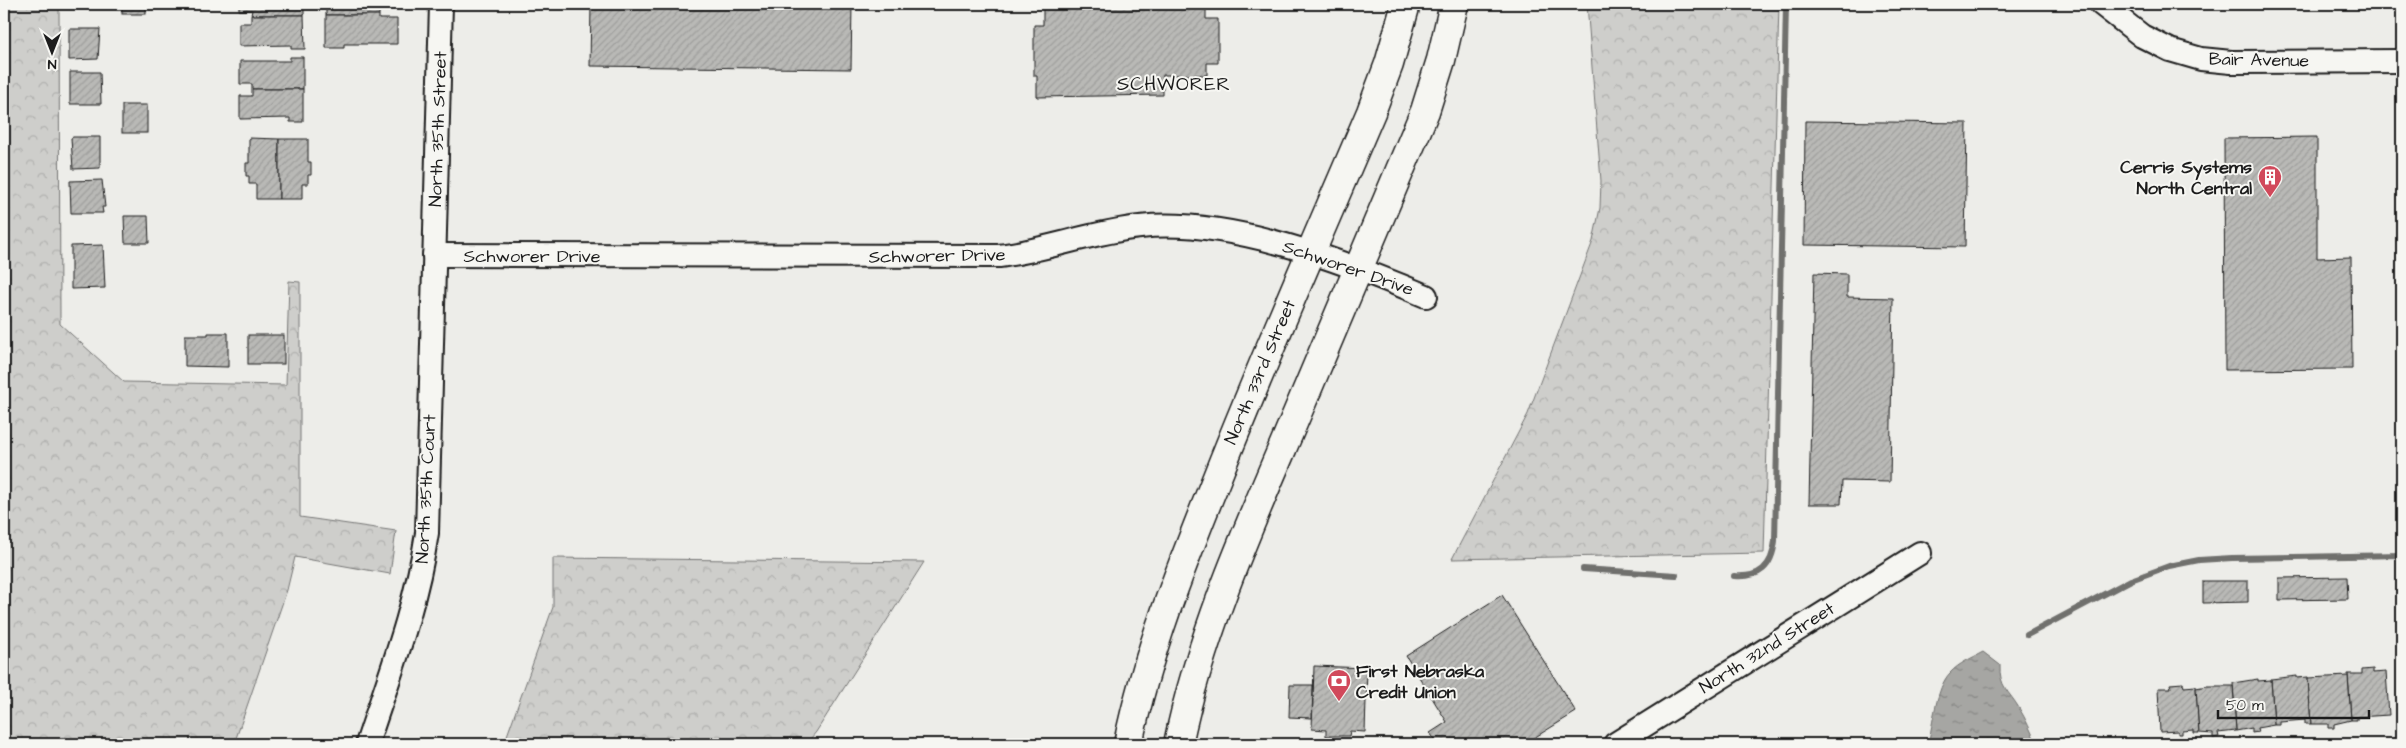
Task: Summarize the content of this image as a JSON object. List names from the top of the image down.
{
  "streets": {
    "main road": ["North 33rd Street"],
    "street": [
      "Bair Avenue",
      "North 35th Street",
      "Schworer Drive",
      "North 35th Court",
      "North 32nd Street"
    ]
  },
  "crossings": [
    ["North 35th Street", "Schworer Drive"],
    ["North 35th Street", "North 35th Court"],
    ["Schworer Drive", "North 33rd Street"],
    ["Schworer Drive", "North 35th Court"]
  ],
  "districts": ["SCHWORER"],
  "places": {
    "building": ["Cerris Systems North Central"],
    "bank": ["First Nebraska Credit Union"]
  },
  "scale_bar": "50 m",
  "north": "bottom"
}
